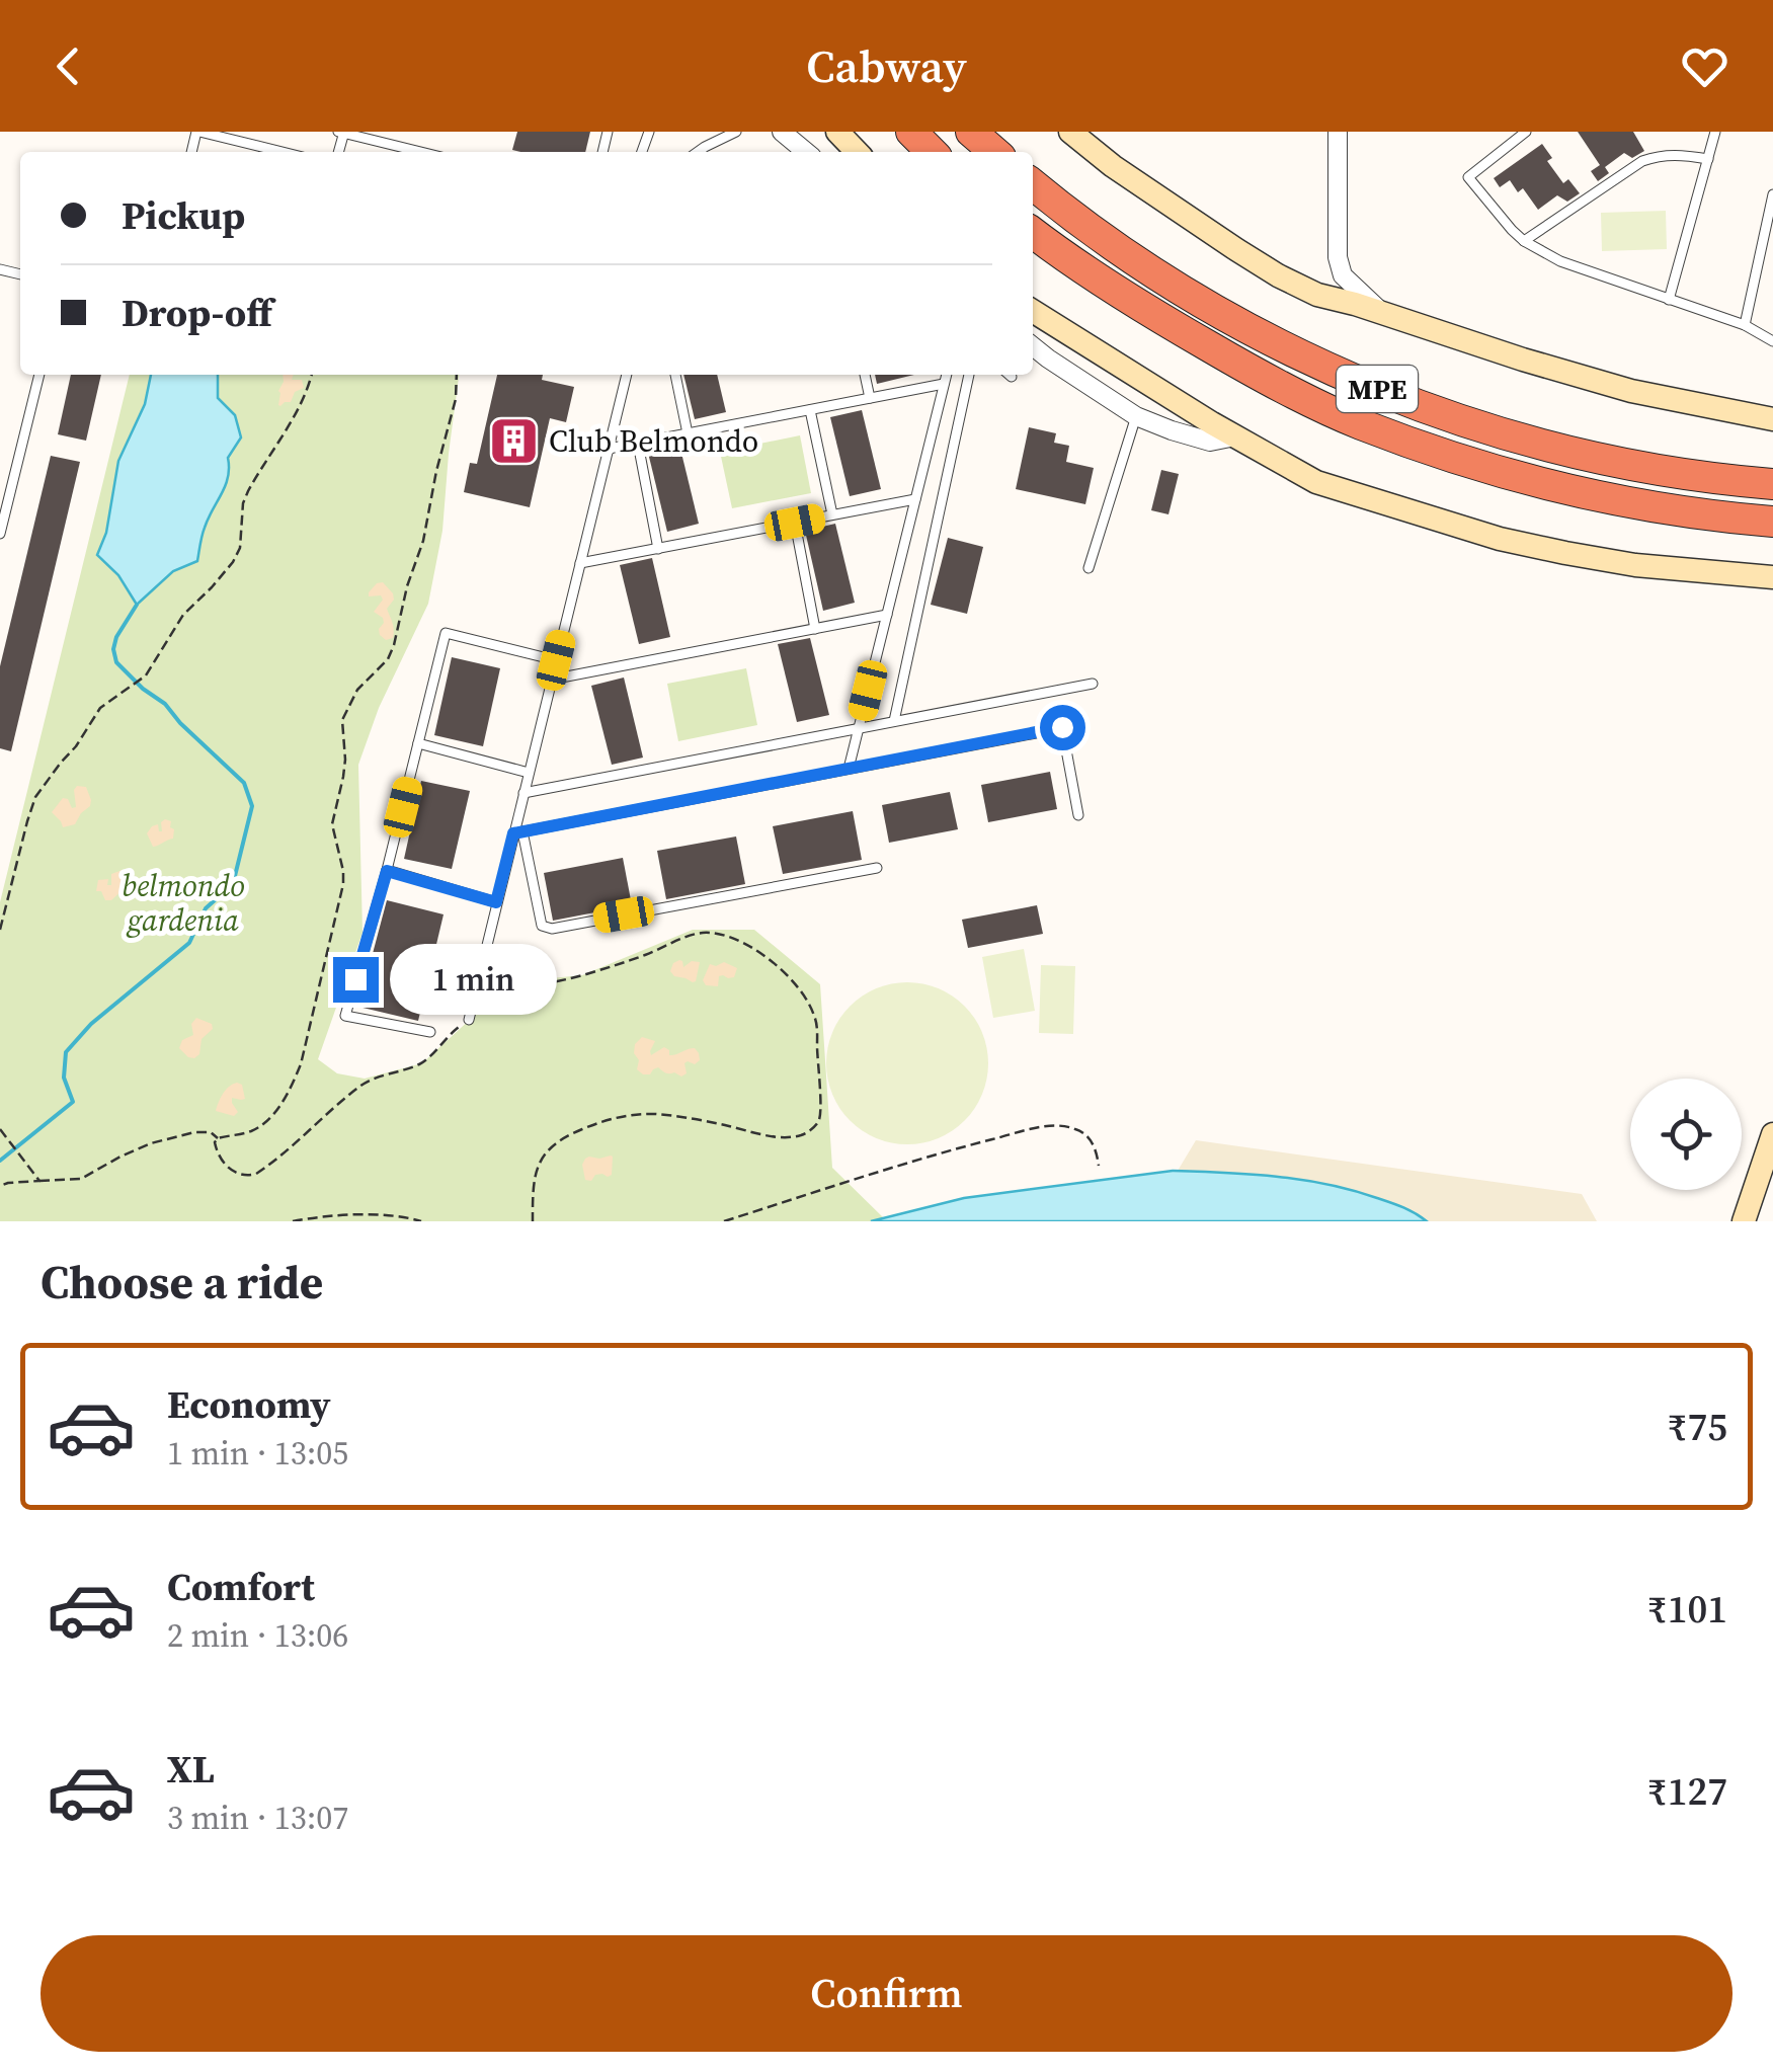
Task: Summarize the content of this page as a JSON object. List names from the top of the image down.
{
  "streets": {
    "highway": ["MPE"]
  },
  "parks": ["belmondo gardenia"],
  "places": {
    "building": ["Club Belmondo"]
  },
  "page": {
    "header": "Cabway",
    "banner": ["Pickup", "Drop-off"],
    "bubble": "1 min",
    "heading": "Choose a ride",
    "list": [
      {
        "name": "Economy",
        "note": "1 min · 13:05",
        "value": "₹75"
      },
      {
        "name": "Comfort",
        "note": "2 min · 13:06",
        "value": "₹101"
      },
      {
        "name": "XL",
        "note": "3 min · 13:07",
        "value": "₹127"
      }
    ],
    "buttons": "Confirm"
  }
}
